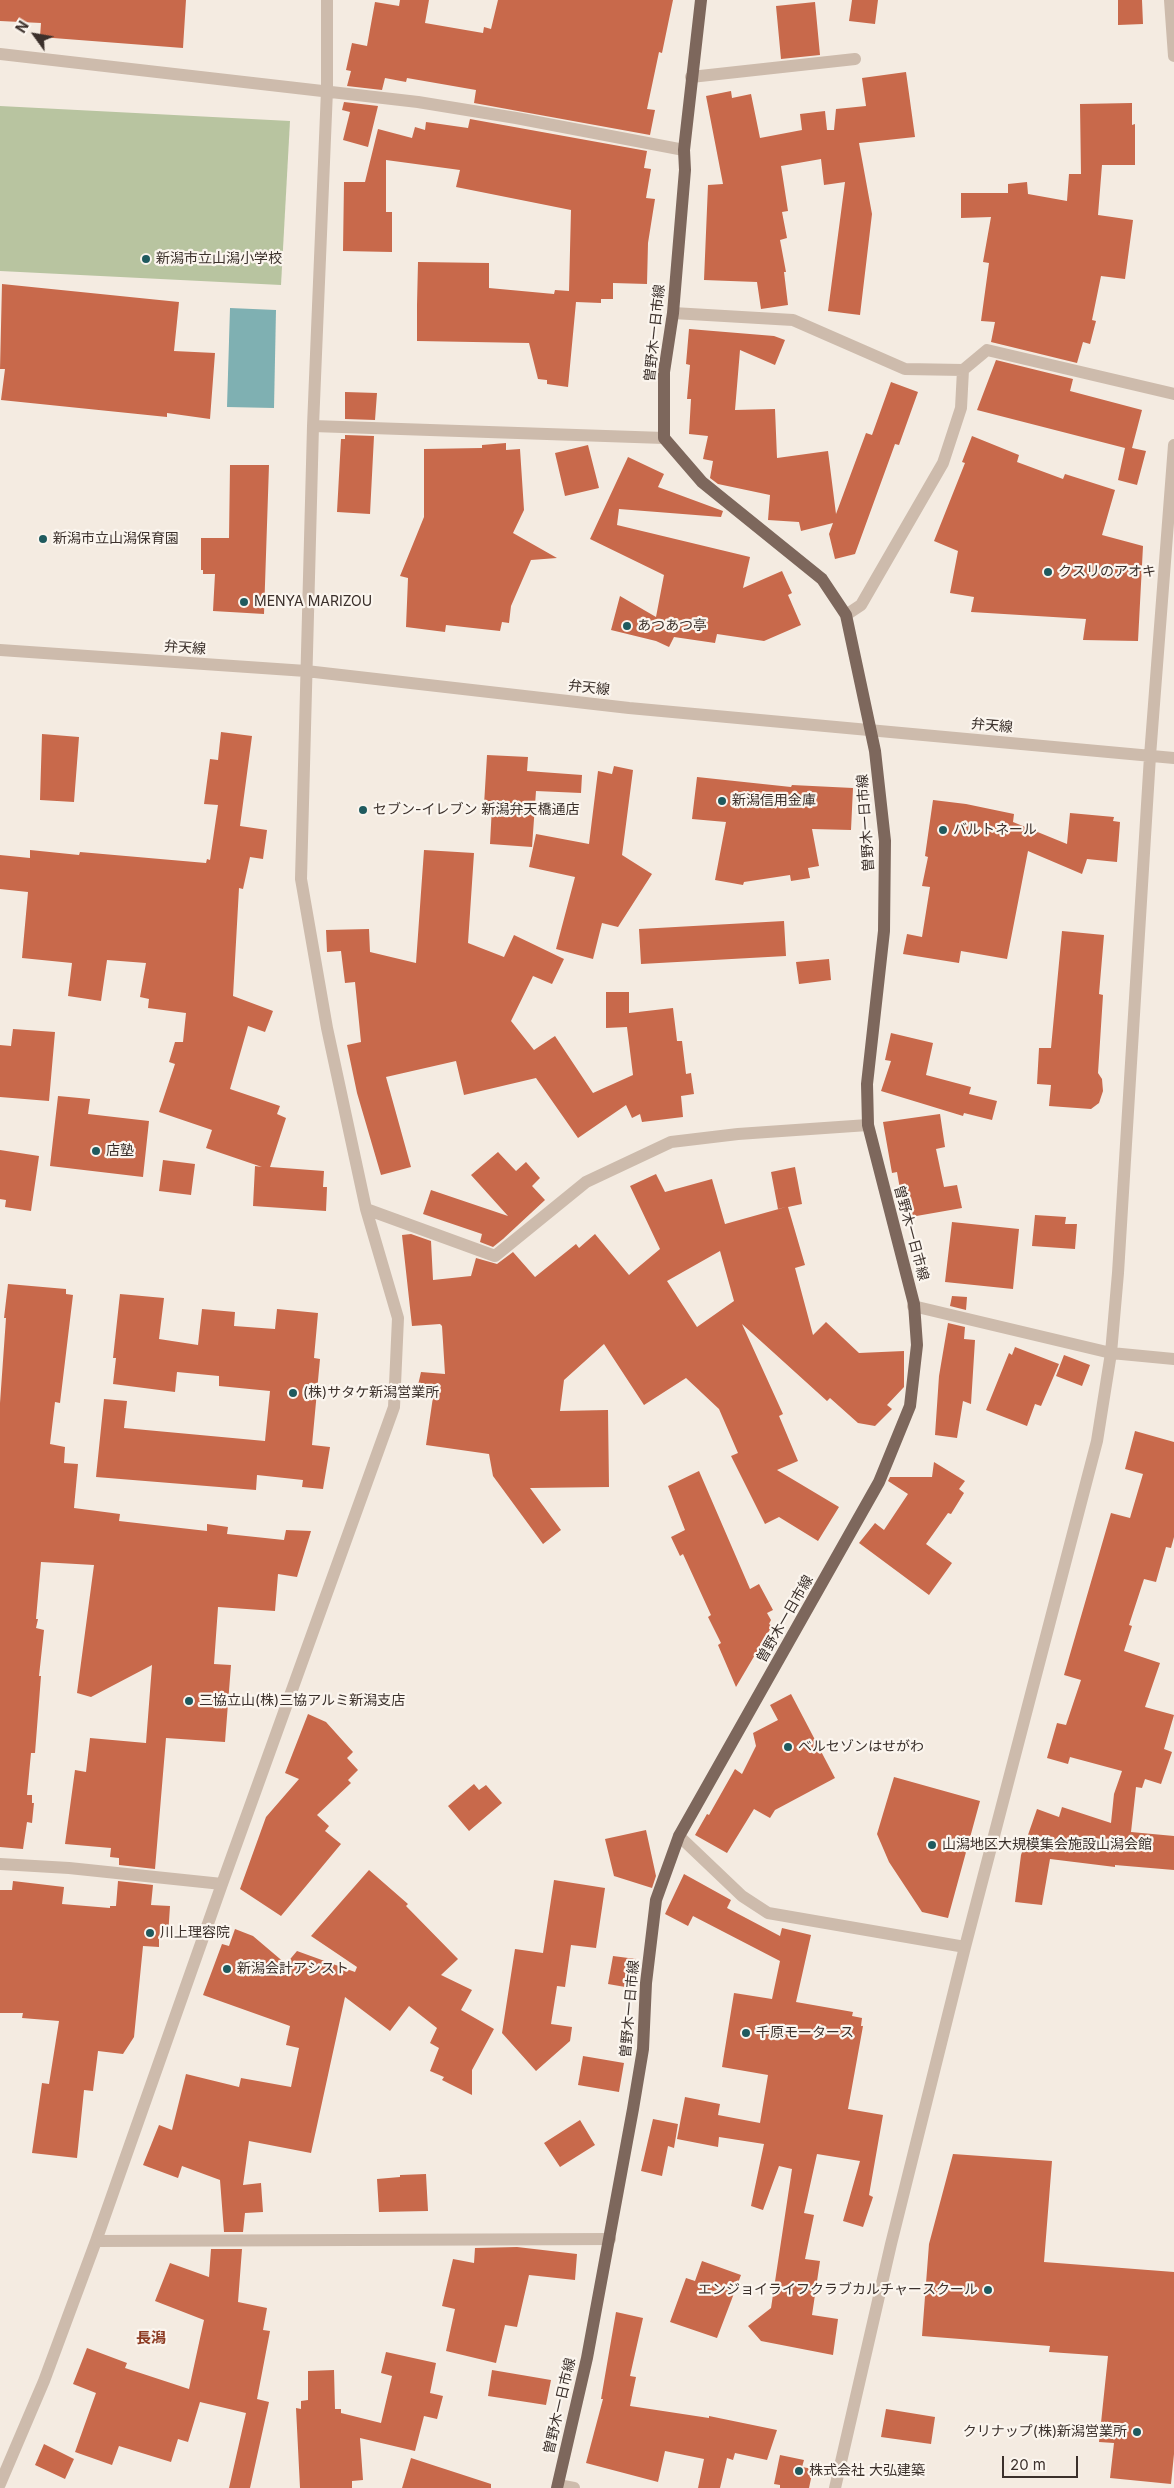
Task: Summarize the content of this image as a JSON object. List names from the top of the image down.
{
  "streets": {
    "main road": ["曽野木一日市線"],
    "street": ["弁天線"]
  },
  "crossings": [
    ["曽野木一日市線", "弁天線"]
  ],
  "districts": ["長潟"],
  "places": [
    "新潟市立山潟小学校",
    "新潟市立山潟保育園",
    "クスリのアオキ",
    "MENYA MARIZOU",
    "あつあつ亭",
    "新潟信用金庫",
    "セブン-イレブン 新潟弁天橋通店",
    "バルトネール",
    "店塾",
    "(株)サタケ新潟営業所",
    "三協立山(株)三協アルミ新潟支店",
    "ベルセゾンはせがわ",
    "山潟地区大規模集会施設山潟会館",
    "川上理容院",
    "新潟会計アシスト",
    "千原モータース",
    "エンジョイライフクラブカルチャースクール",
    "クリナップ(株)新潟営業所",
    "株式会社 大弘建築"
  ],
  "scale_bar": "20 m",
  "north": "top left"
}
